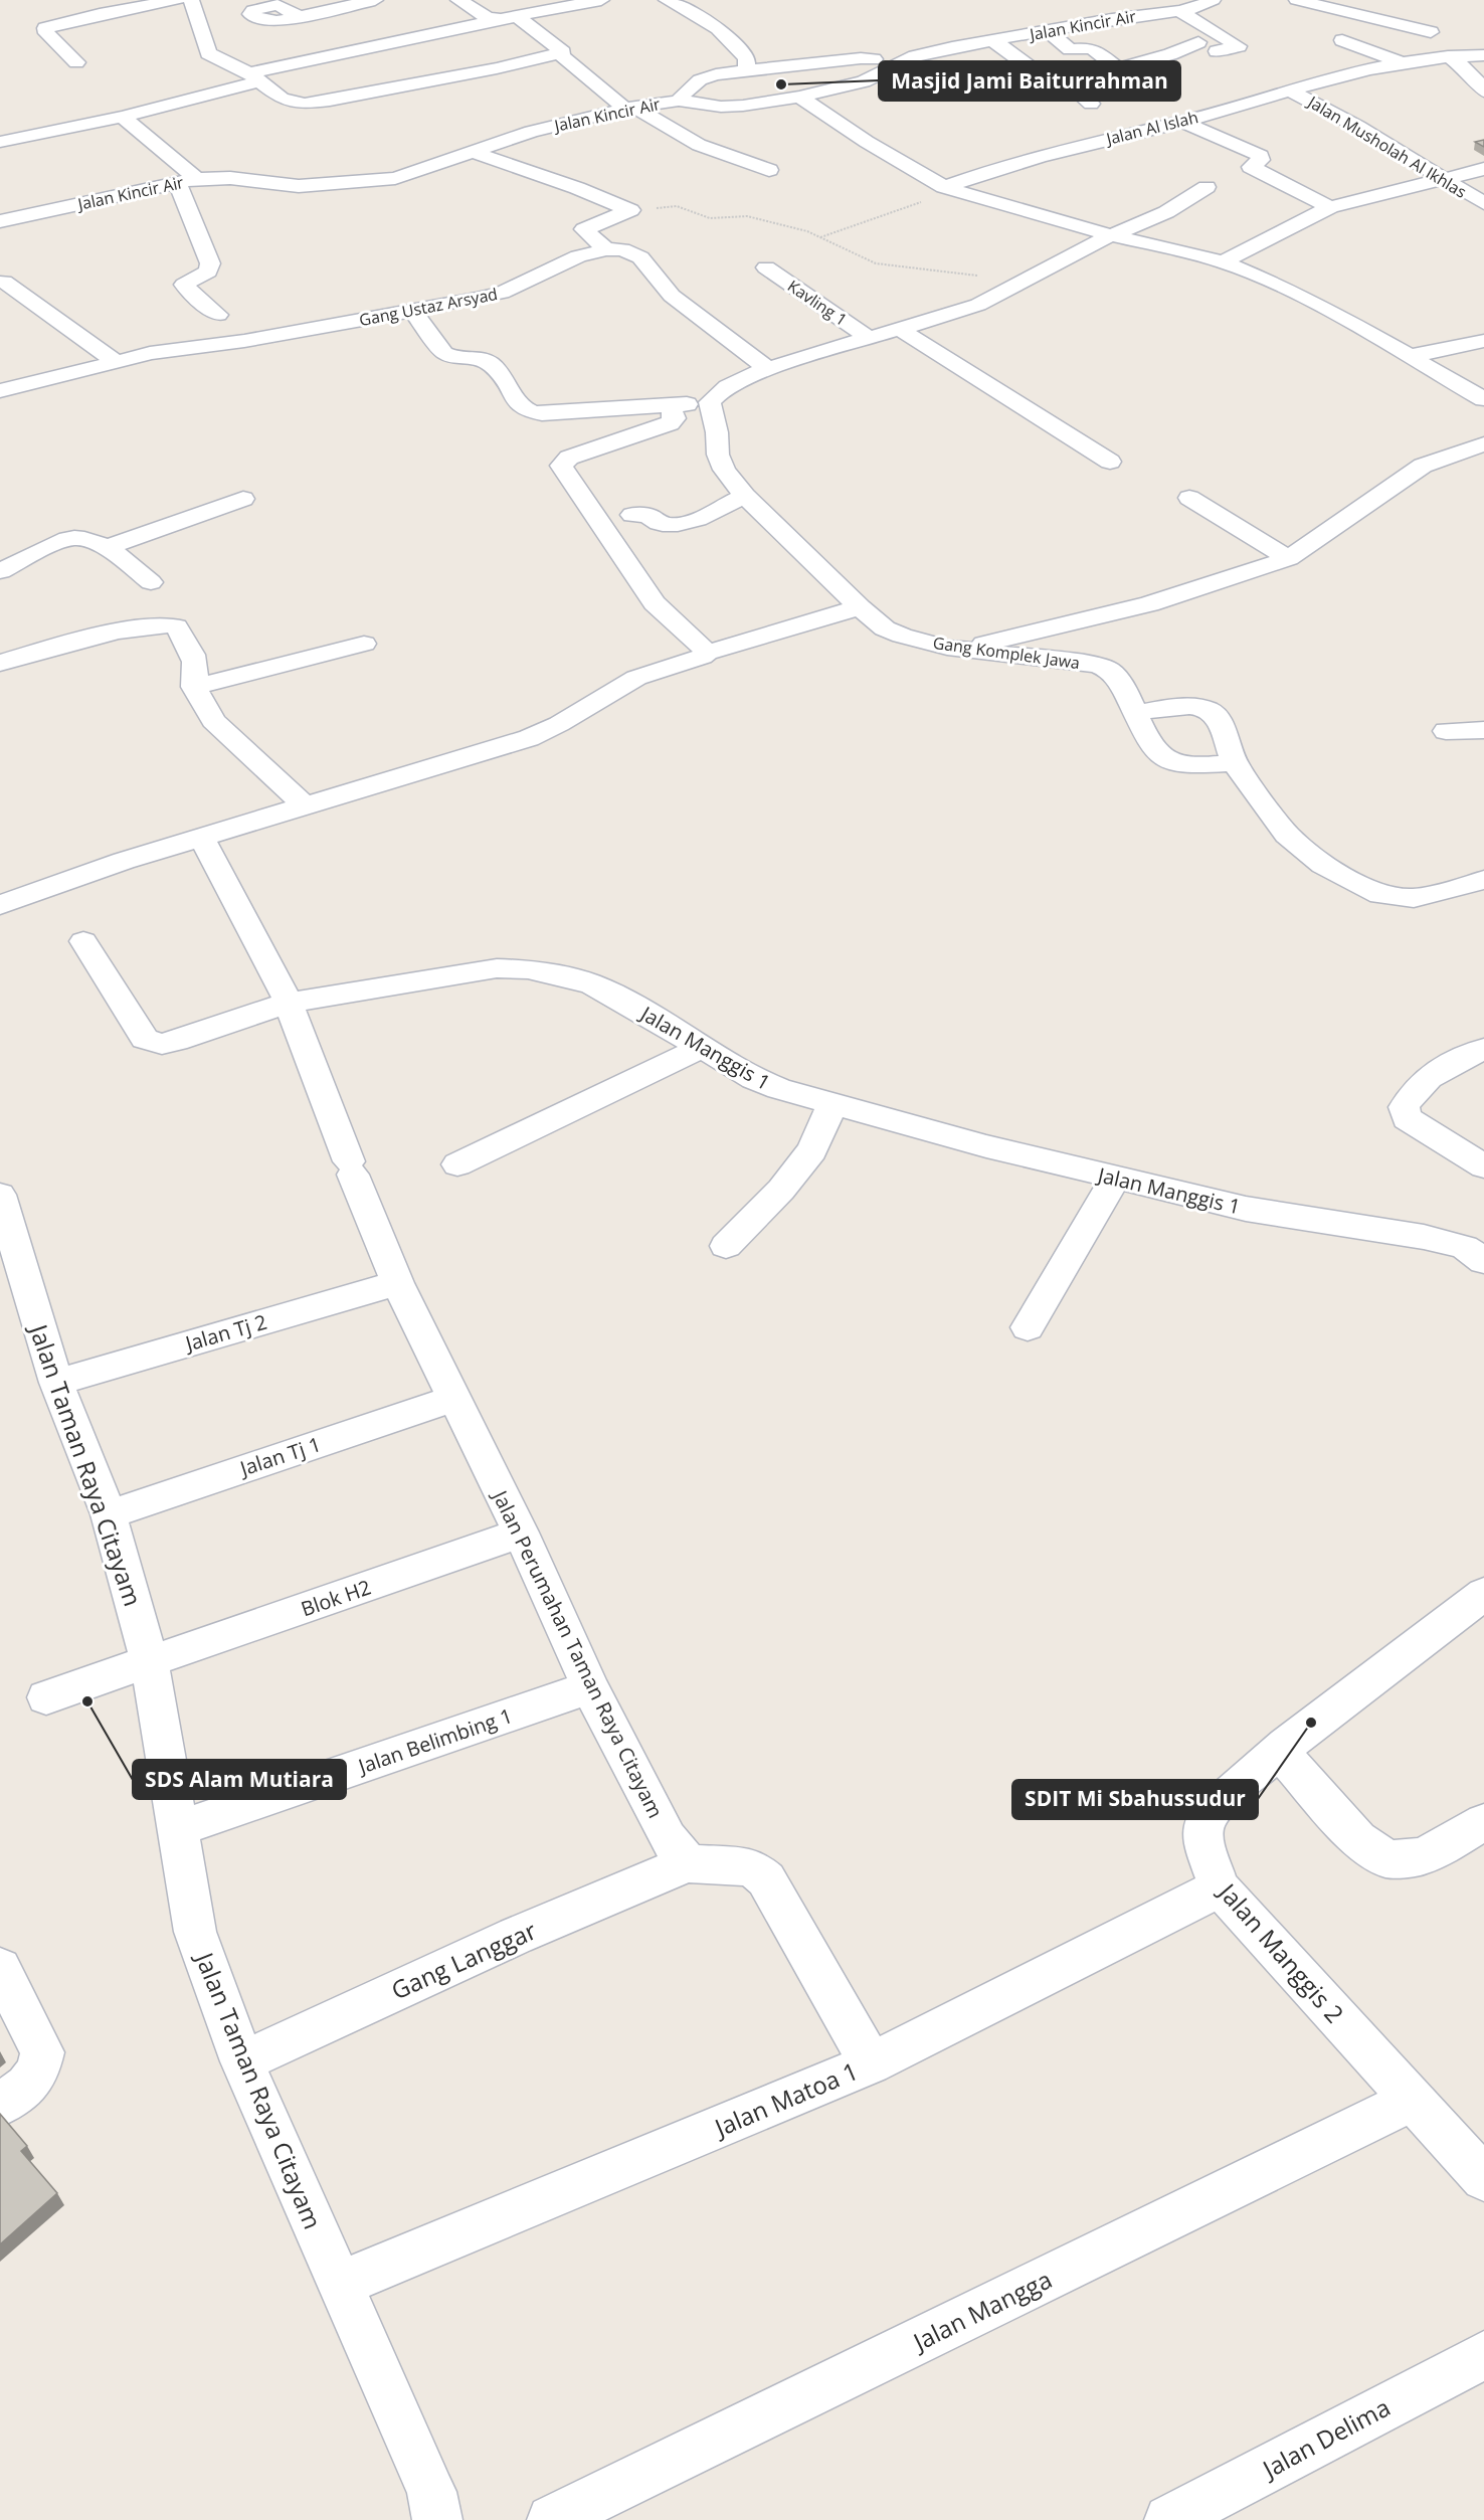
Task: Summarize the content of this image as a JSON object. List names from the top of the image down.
{
  "streets": {
    "street": [
      "Jalan Kincir Air",
      "Jalan Al Islah",
      "Jalan Musholah Al Ikhlas",
      "Kavling 1",
      "Gang Ustaz Arsyad",
      "Gang Komplek Jawa",
      "Jalan Manggis 1",
      "Jalan Tj 2",
      "Jalan Tj 1",
      "Jalan Taman Raya Citayam",
      "Blok H2",
      "Jalan Perumahan Taman Raya Citayam",
      "Jalan Belimbing 1",
      "Jalan Manggis 2",
      "Gang Langgar",
      "Jalan Matoa 1",
      "Jalan Mangga",
      "Jalan Delima"
    ]
  },
  "crossings": [
    ["Jalan Al Islah", "Jalan Musholah Al Ikhlas"],
    ["Jalan Manggis 1", "Jalan Perumahan Taman Raya Citayam"],
    ["Jalan Tj 2", "Jalan Taman Raya Citayam"],
    ["Jalan Tj 2", "Jalan Perumahan Taman Raya Citayam"],
    ["Jalan Tj 1", "Jalan Taman Raya Citayam"],
    ["Jalan Tj 1", "Jalan Perumahan Taman Raya Citayam"],
    ["Jalan Taman Raya Citayam", "Blok H2"],
    ["Jalan Taman Raya Citayam", "Jalan Belimbing 1"],
    ["Jalan Taman Raya Citayam", "Gang Langgar"],
    ["Jalan Taman Raya Citayam", "Jalan Matoa 1"],
    ["Blok H2", "Jalan Perumahan Taman Raya Citayam"],
    ["Jalan Perumahan Taman Raya Citayam", "Jalan Belimbing 1"],
    ["Jalan Perumahan Taman Raya Citayam", "Gang Langgar"],
    ["Jalan Manggis 2", "Jalan Matoa 1"],
    ["Jalan Manggis 2", "Jalan Mangga"]
  ],
  "places": ["Masjid Jami Baiturrahman", "SDS Alam Mutiara", "SDIT Mi Sbahussudur"]
}
